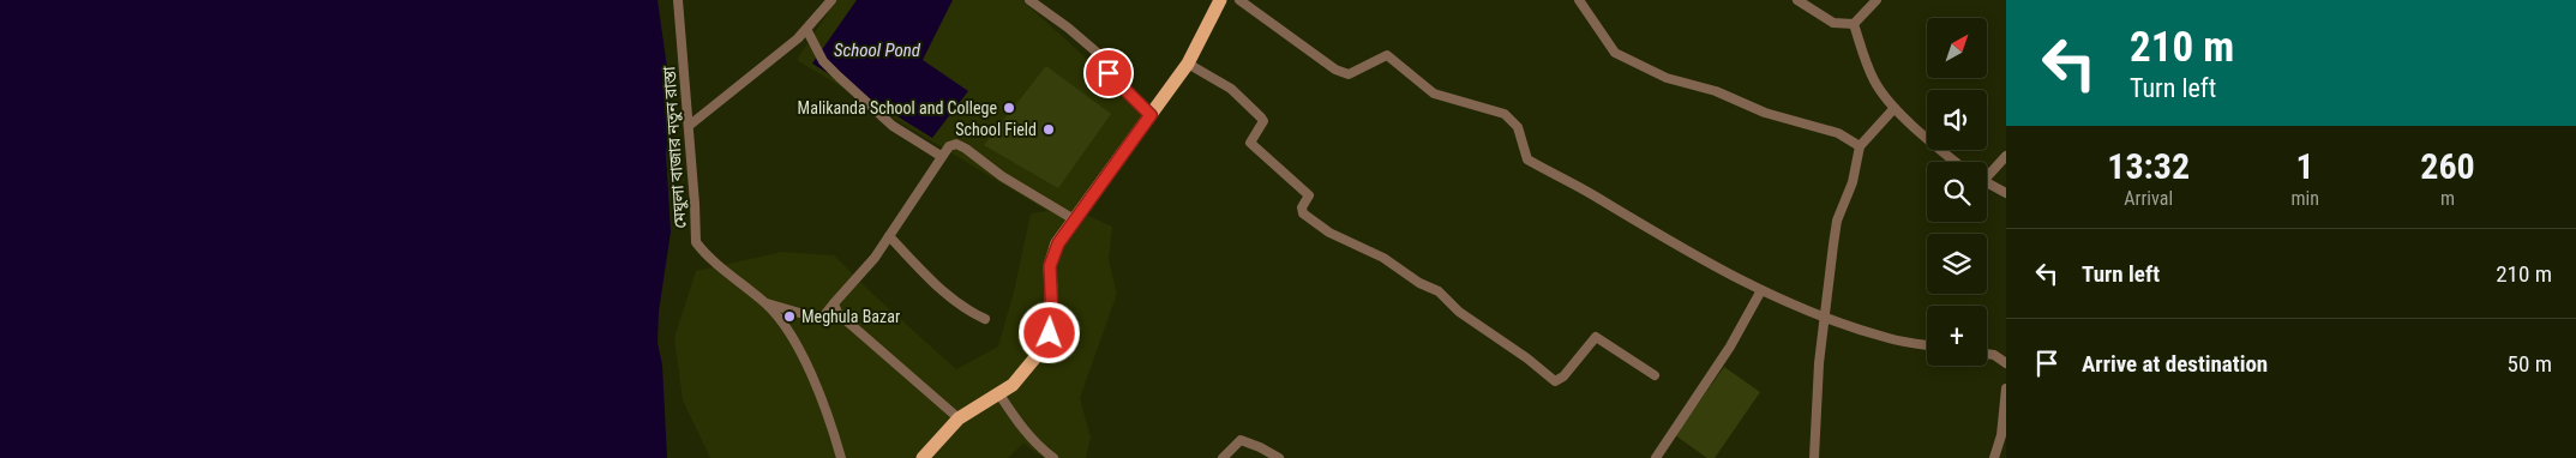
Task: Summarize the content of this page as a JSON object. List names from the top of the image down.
{
  "streets": {
    "street": ["মেঘুলা বাজার নতুন রাস্তা"]
  },
  "water": ["School Pond"],
  "places": ["Malikanda School and College", "School Field", "Meghula Bazar"],
  "north": "top right",
  "page": {
    "turn": ["210 m", "Turn left"],
    "map_buttons": "+",
    "eta": [
      "13:32",
      "Arrival",
      "1",
      "min",
      "260",
      "m"
    ],
    "list": [
      {
        "name": "Turn left",
        "value": "210 m"
      },
      {
        "name": "Arrive at destination",
        "value": "50 m"
      }
    ]
  }
}
